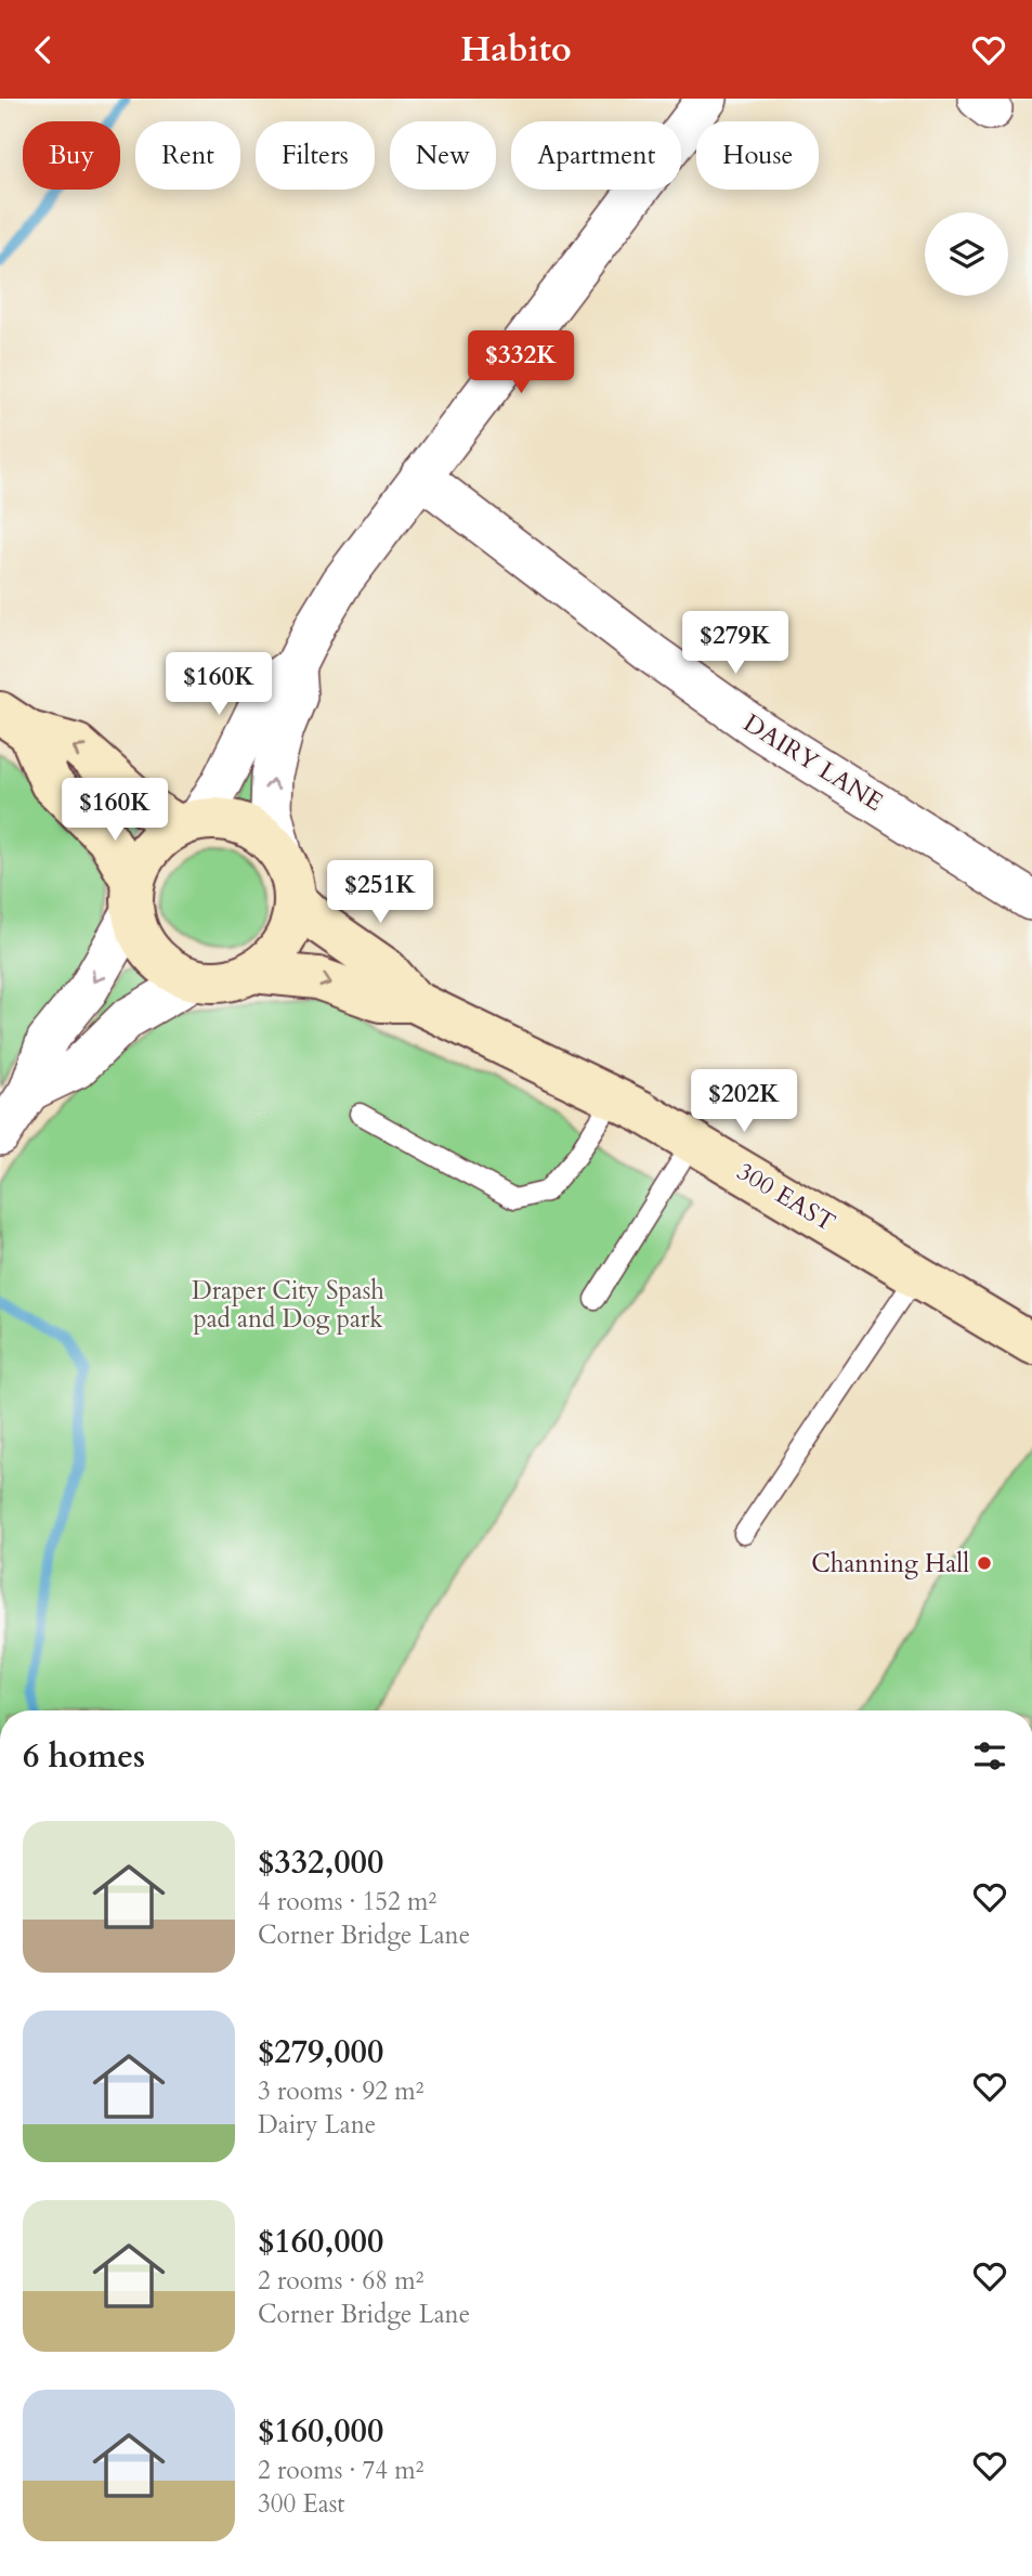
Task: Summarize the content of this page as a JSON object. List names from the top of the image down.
{
  "streets": {
    "main road": ["300 EAST"],
    "street": ["DAIRY LANE"]
  },
  "parks": ["Draper City Spash pad and Dog park"],
  "places": ["Channing Hall"],
  "page": {
    "header": "Habito",
    "chip": [
      "Buy",
      "Rent",
      "Filters",
      "New",
      "Apartment",
      "House"
    ],
    "price": [
      "$332K",
      "$279K",
      "$160K",
      "$160K",
      "$251K",
      "$202K"
    ],
    "heading": "6 homes",
    "list": [
      {
        "name": "$332,000",
        "note": "4 rooms · 152 m² · Corner Bridge Lane"
      },
      {
        "name": "$279,000",
        "note": "3 rooms · 92 m² · Dairy Lane"
      },
      {
        "name": "$160,000",
        "note": "2 rooms · 68 m² · Corner Bridge Lane"
      },
      {
        "name": "$160,000",
        "note": "2 rooms · 74 m² · 300 East"
      }
    ]
  }
}
